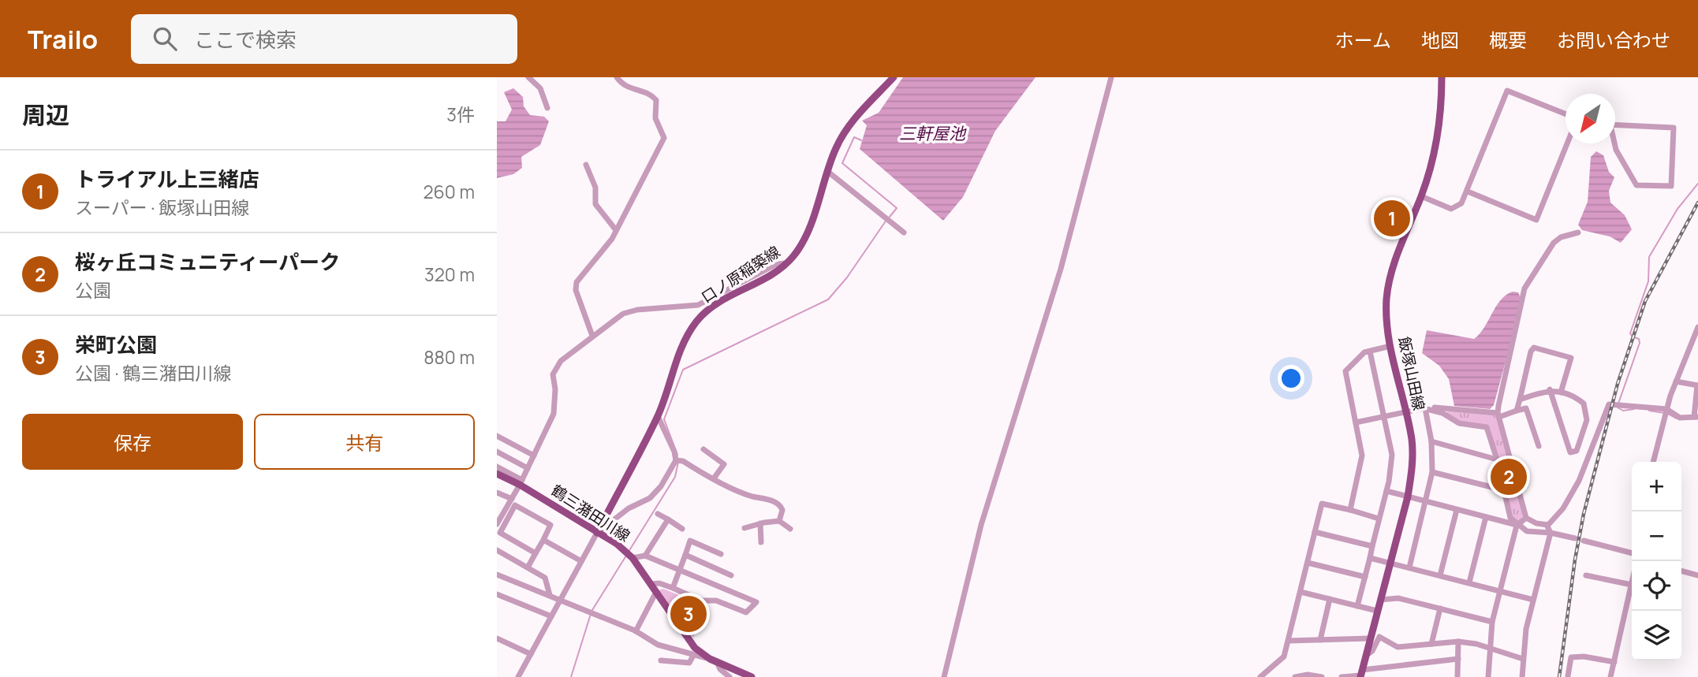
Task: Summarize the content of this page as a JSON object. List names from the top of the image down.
{
  "streets": {
    "main road": ["口ノ原稲築線", "飯塚山田線", "鶴三潴田川線"]
  },
  "crossings": [
    ["口ノ原稲築線", "鶴三潴田川線"]
  ],
  "water": ["三軒屋池"],
  "north": "bottom left",
  "page": {
    "header": "Trailo",
    "search": "ここで検索",
    "nav": [
      "ホーム",
      "地図",
      "概要",
      "お問い合わせ"
    ],
    "heading": ["周辺", "3件"],
    "list": [
      {
        "mark": "1",
        "name": "トライアル上三緒店",
        "note": "スーパー · 飯塚山田線",
        "value": "260 m"
      },
      {
        "mark": "2",
        "name": "桜ヶ丘コミュニティーパーク",
        "note": "公園",
        "value": "320 m"
      },
      {
        "mark": "3",
        "name": "栄町公園",
        "note": "公園 · 鶴三潴田川線",
        "value": "880 m"
      }
    ],
    "pins": ["1", "2", "3"],
    "buttons": ["保存", "共有"],
    "map_buttons": ["+", "−"]
  }
}
